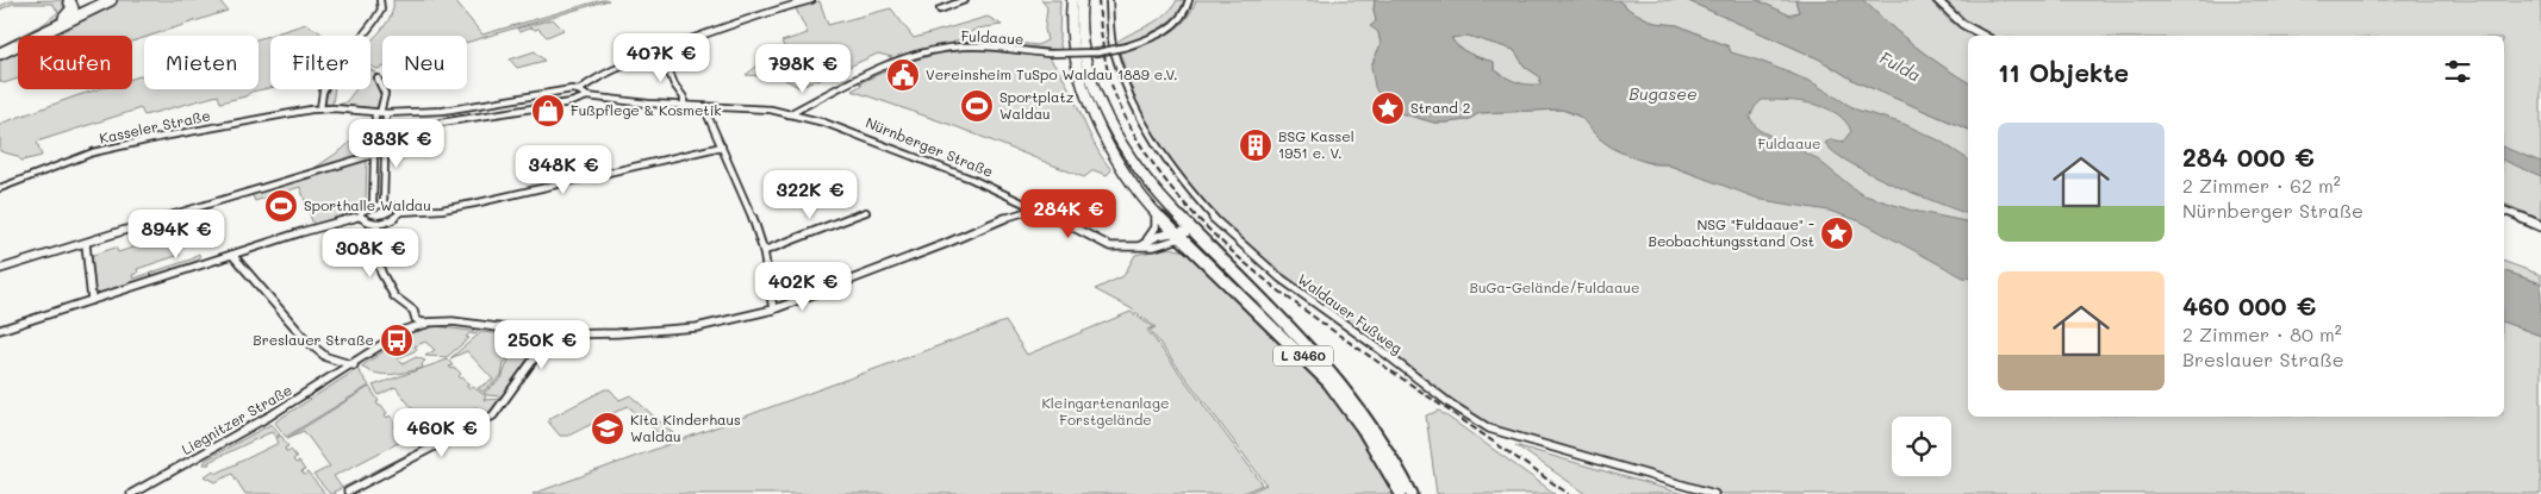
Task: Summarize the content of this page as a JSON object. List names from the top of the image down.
{
  "streets": {
    "main road": ["L 3460"],
    "street": [
      "Fuldaaue",
      "Kasseler Straße",
      "Nürnberger Straße",
      "Waldauer Fußweg",
      "Liegnitzer Straße"
    ]
  },
  "crossings": [
    ["Fuldaaue", "Nürnberger Straße"],
    ["Nürnberger Straße", "L 3460"]
  ],
  "water": ["Fulda", "Bugasee"],
  "parks": ["Fuldaaue", "BuGa-Gelände/Fuldaaue", "Kleingartenanlage Forstgelände"],
  "places": {
    "public building": ["Vereinsheim TuSpo Waldau 1889 e.V."],
    "sports": ["Sportplatz Waldau", "Sporthalle Waldau"],
    "place": ["Strand 2", "NSG \"Fuldaaue\" - Beobachtungsstand Ost"],
    "shop": ["Fußpflege & Kosmetik"],
    "building": ["BSG Kassel 1951 e. V."],
    "bus stop": ["Breslauer Straße"],
    "school or university": ["Kita Kinderhaus Waldau"]
  },
  "page": {
    "price": [
      "407K €",
      "798K €",
      "383K €",
      "348K €",
      "322K €",
      "284K €",
      "894K €",
      "308K €",
      "402K €",
      "250K €",
      "460K €"
    ],
    "chip": [
      "Kaufen",
      "Mieten",
      "Filter",
      "Neu"
    ],
    "heading": "11 Objekte",
    "list": [
      {
        "name": "284 000 €",
        "note": "2 Zimmer · 62 m² · Nürnberger Straße"
      },
      {
        "name": "460 000 €",
        "note": "2 Zimmer · 80 m² · Breslauer Straße"
      }
    ]
  }
}
